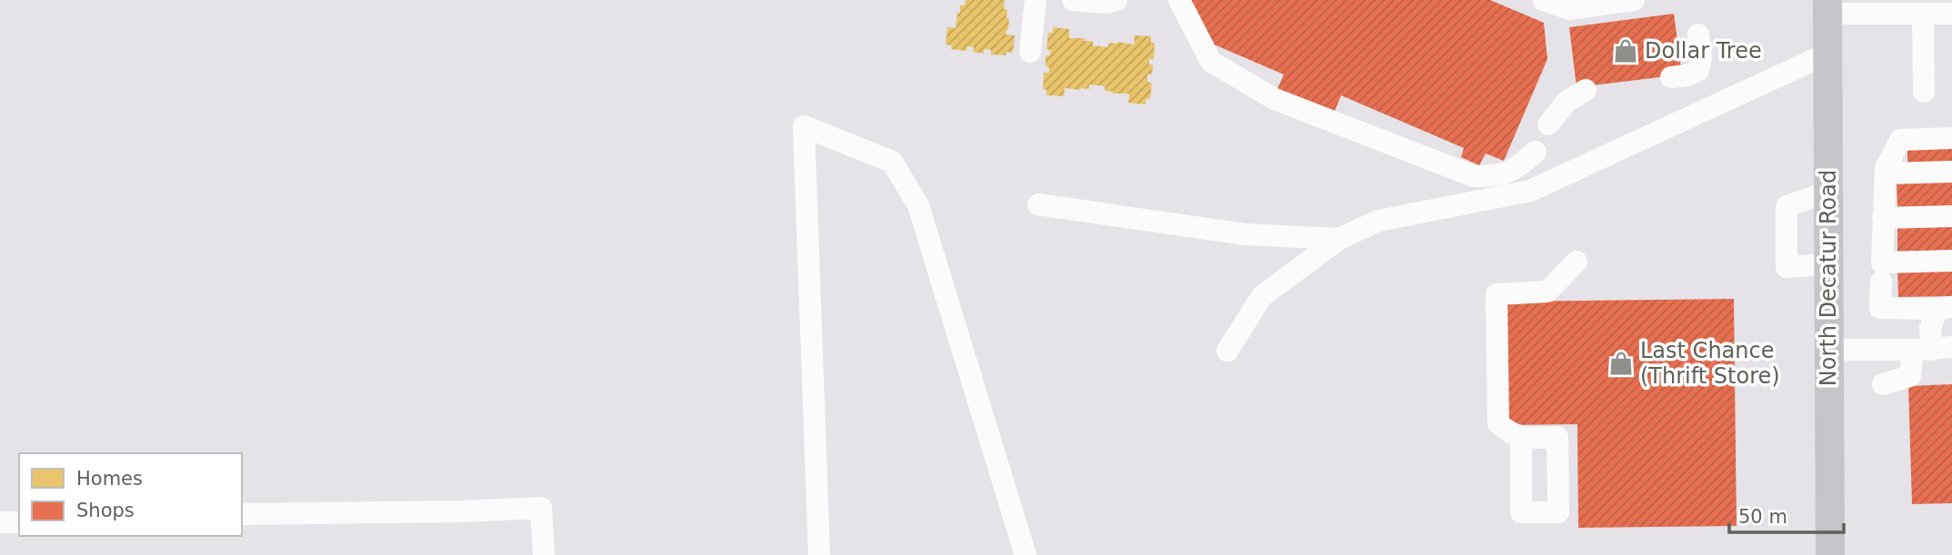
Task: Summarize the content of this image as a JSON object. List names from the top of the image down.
{
  "streets": {
    "main road": ["North Decatur Road"]
  },
  "places": {
    "shop": ["Dollar Tree", "Last Chance (Thrift Store)"]
  },
  "legend": ["Homes", "Shops"],
  "scale_bar": "50 m"
}
